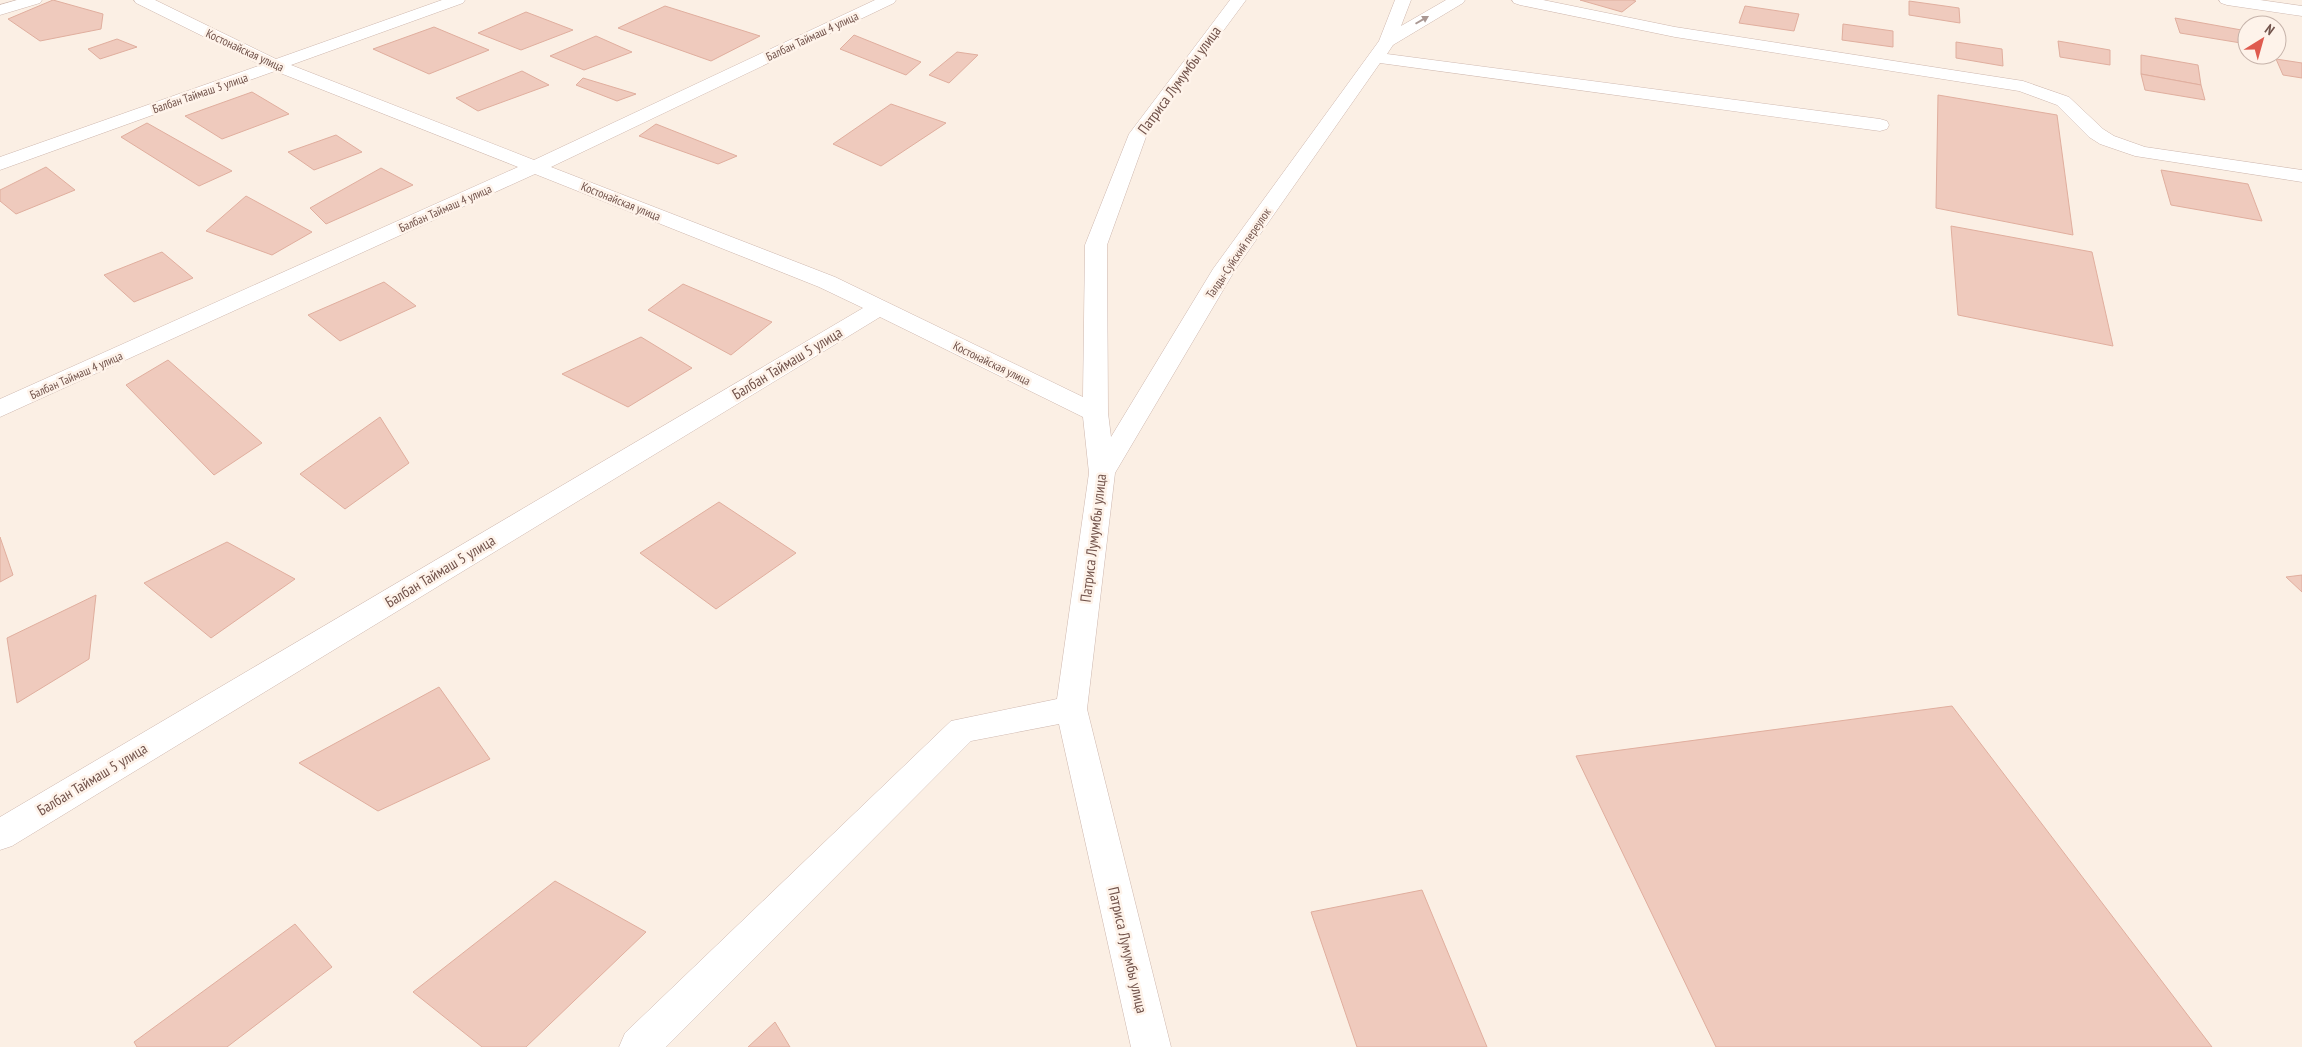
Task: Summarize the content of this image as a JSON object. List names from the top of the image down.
{
  "streets": {
    "street": [
      "Балбан Таймаш 4 улица",
      "Костонайская улица",
      "Патриса Лумумбы улица",
      "Балбан Таймаш 3 улица",
      "Талды-Суйский переулок",
      "Балбан Таймаш 5 улица"
    ]
  },
  "crossings": [
    ["Балбан Таймаш 4 улица", "Костонайская улица"],
    ["Костонайская улица", "Патриса Лумумбы улица"],
    ["Костонайская улица", "Балбан Таймаш 3 улица"],
    ["Костонайская улица", "Балбан Таймаш 5 улица"],
    ["Патриса Лумумбы улица", "Талды-Суйский переулок"]
  ],
  "north": "top right"
}
